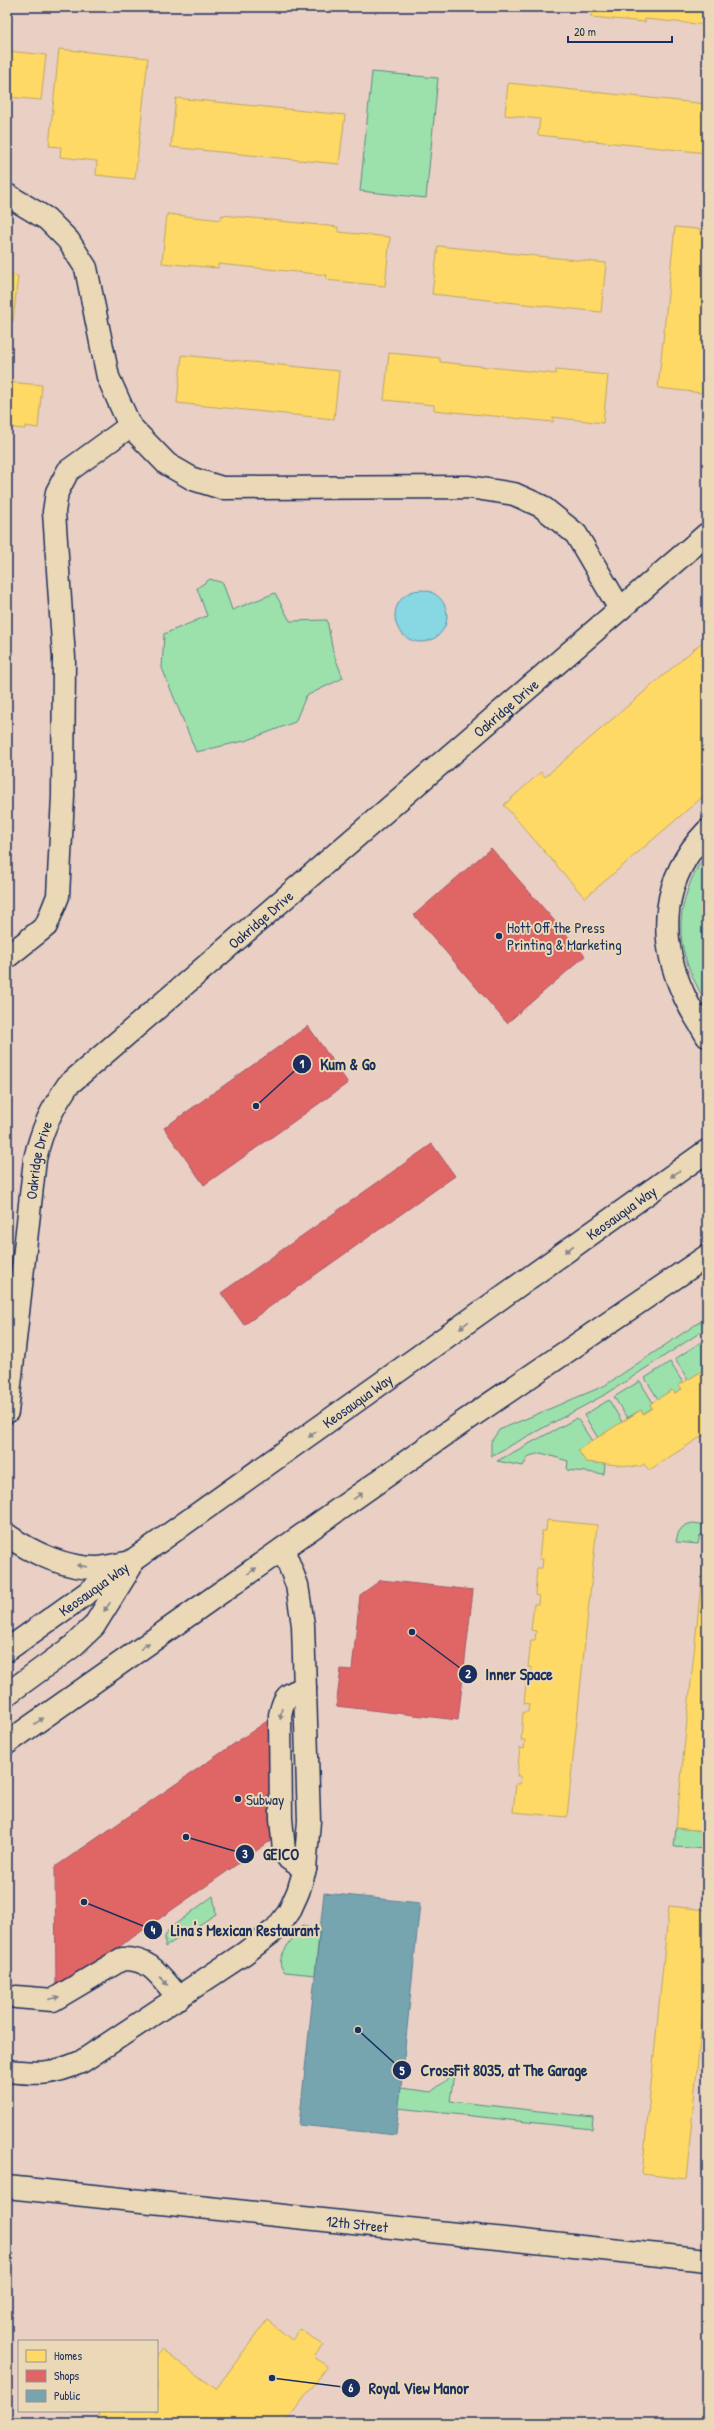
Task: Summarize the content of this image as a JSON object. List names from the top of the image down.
{
  "streets": {
    "main road": ["Oakridge Drive", "Keosauqua Way", "12th Street"]
  },
  "places": [
    "Hott Off the Press Printing & Marketing",
    "Kum & Go",
    "Inner Space",
    "Subway",
    "GEICO",
    "Lina's Mexican Restaurant",
    "CrossFit 8035, at The Garage",
    "Royal View Manor"
  ],
  "legend": ["Homes", "Shops", "Public"],
  "scale_bar": "20 m"
}
